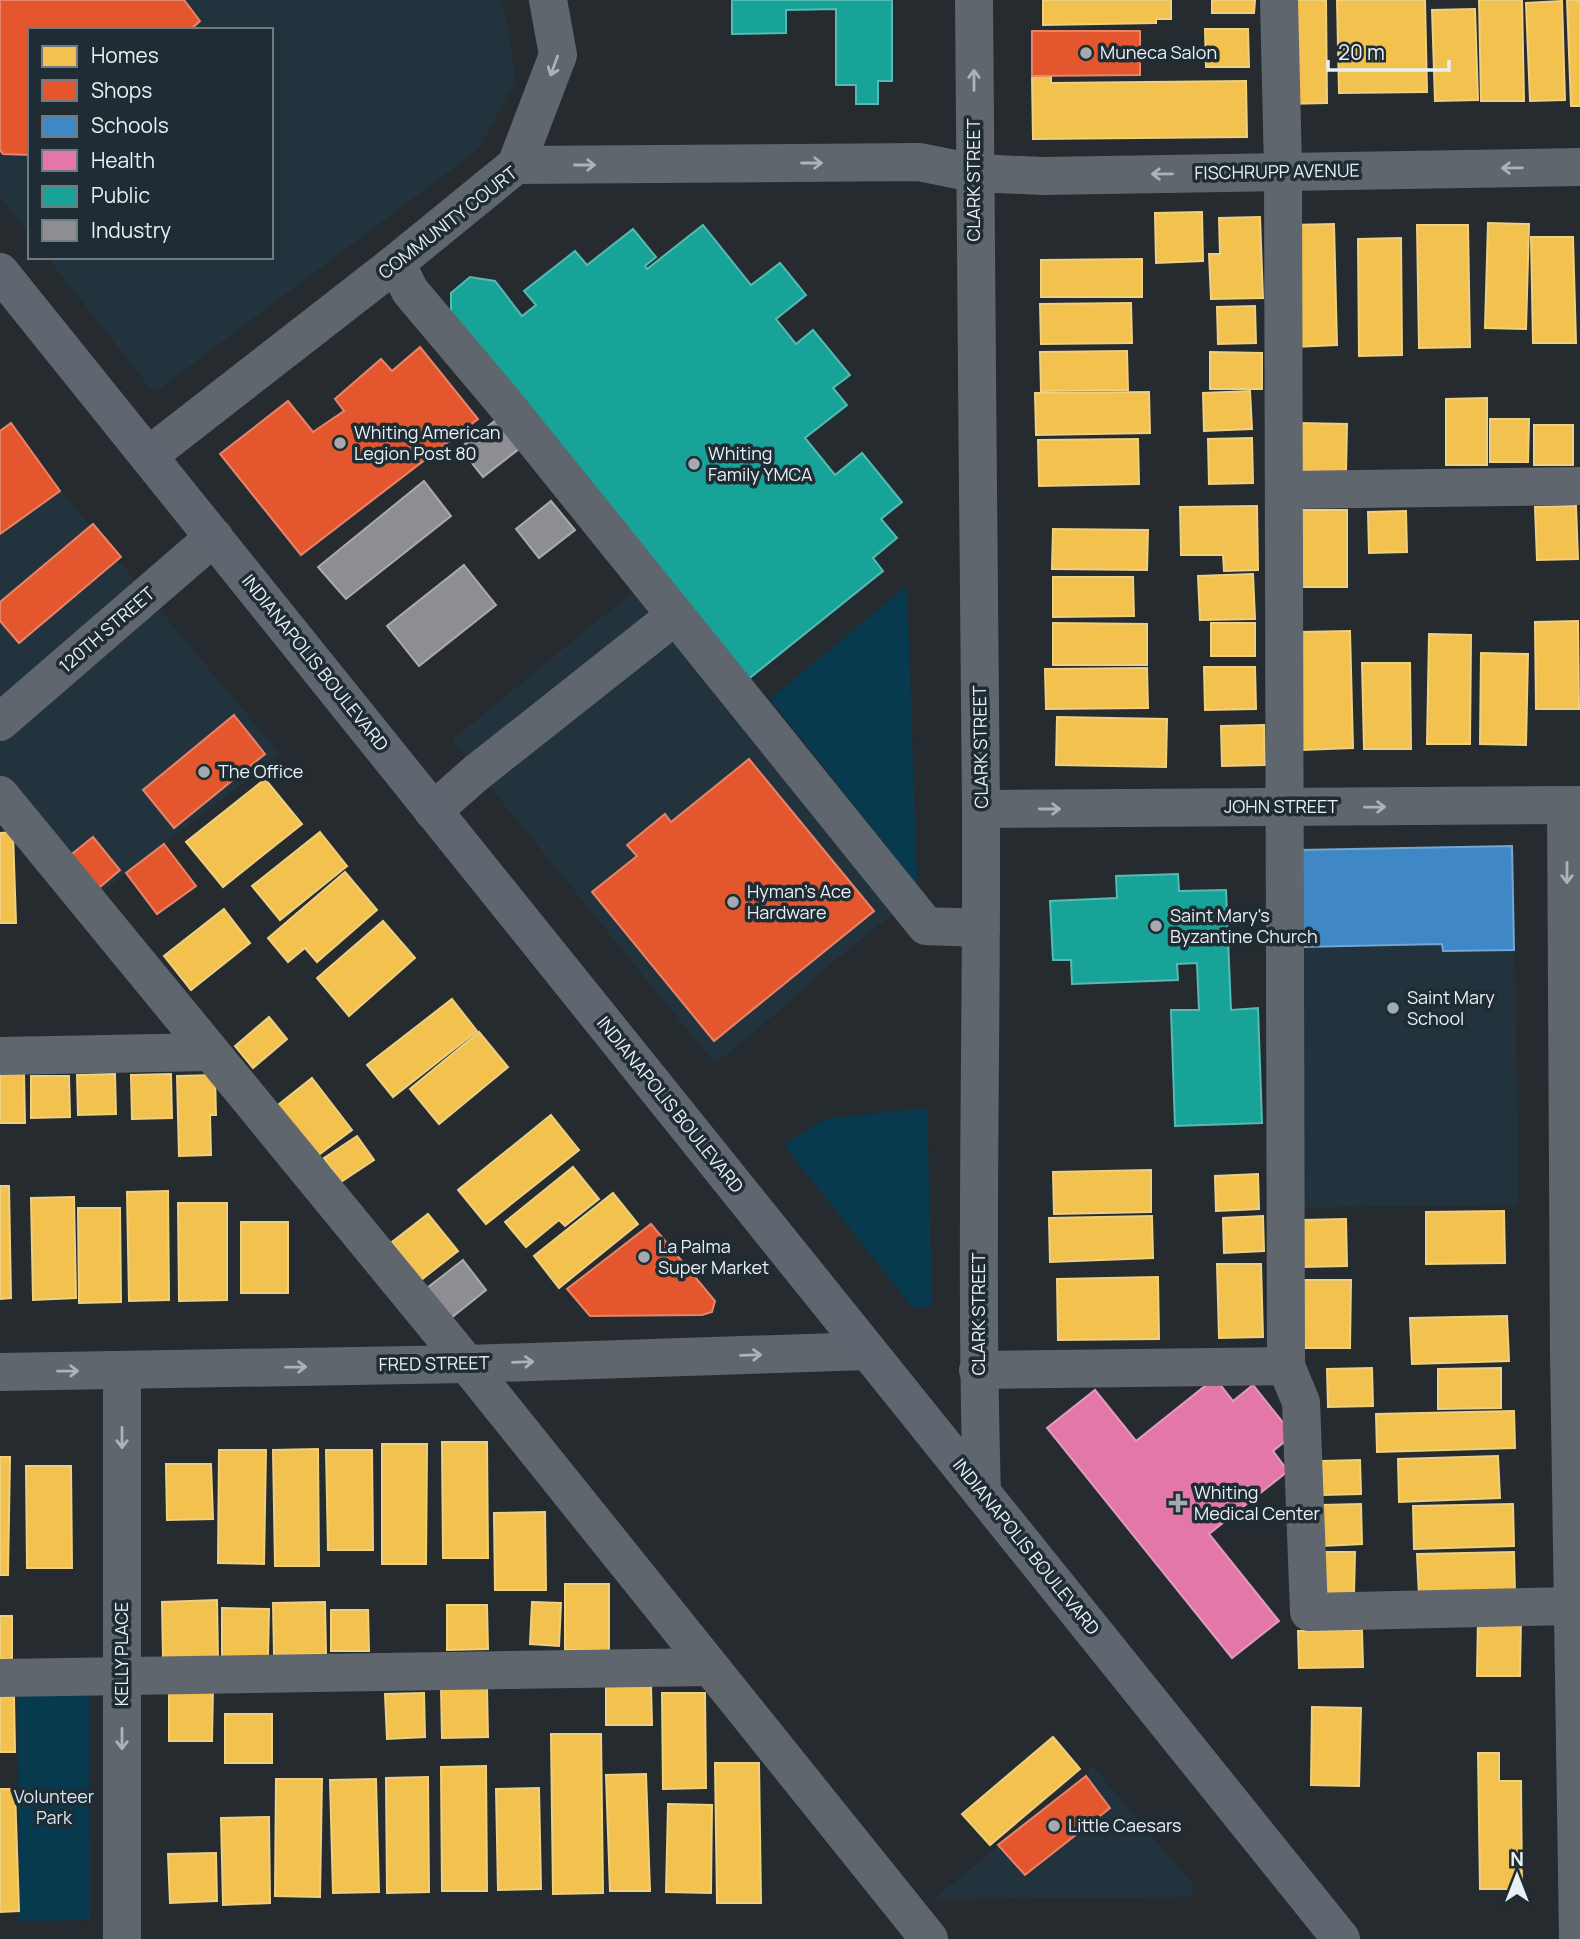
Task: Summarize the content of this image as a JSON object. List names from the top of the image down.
{
  "streets": {
    "main road": ["INDIANAPOLIS BOULEVARD"],
    "street": [
      "FISCHRUPP AVENUE",
      "CLARK STREET",
      "COMMUNITY COURT",
      "120TH STREET",
      "JOHN STREET",
      "FRED STREET",
      "KELLY PLACE"
    ]
  },
  "crossings": [
    ["FISCHRUPP AVENUE", "CLARK STREET"],
    ["FISCHRUPP AVENUE", "COMMUNITY COURT"],
    ["CLARK STREET", "COMMUNITY COURT"],
    ["CLARK STREET", "INDIANAPOLIS BOULEVARD"],
    ["CLARK STREET", "JOHN STREET"],
    ["COMMUNITY COURT", "INDIANAPOLIS BOULEVARD"],
    ["120TH STREET", "INDIANAPOLIS BOULEVARD"],
    ["INDIANAPOLIS BOULEVARD", "FRED STREET"],
    ["FRED STREET", "KELLY PLACE"]
  ],
  "one_way": ["COMMUNITY COURT", "KELLY PLACE"],
  "parks": ["Volunteer Park"],
  "places": {
    "other": [
      "Muneca Salon",
      "Whiting American Legion Post 80",
      "Whiting Family YMCA",
      "The Office",
      "Hyman's Ace Hardware",
      "Saint Mary's Byzantine Church",
      "Saint Mary School",
      "La Palma Super Market",
      "Little Caesars"
    ],
    "health": ["Whiting Medical Center"]
  },
  "legend": [
    "Homes",
    "Shops",
    "Schools",
    "Health",
    "Public",
    "Industry"
  ],
  "scale_bar": "20 m",
  "north": "top"
}
